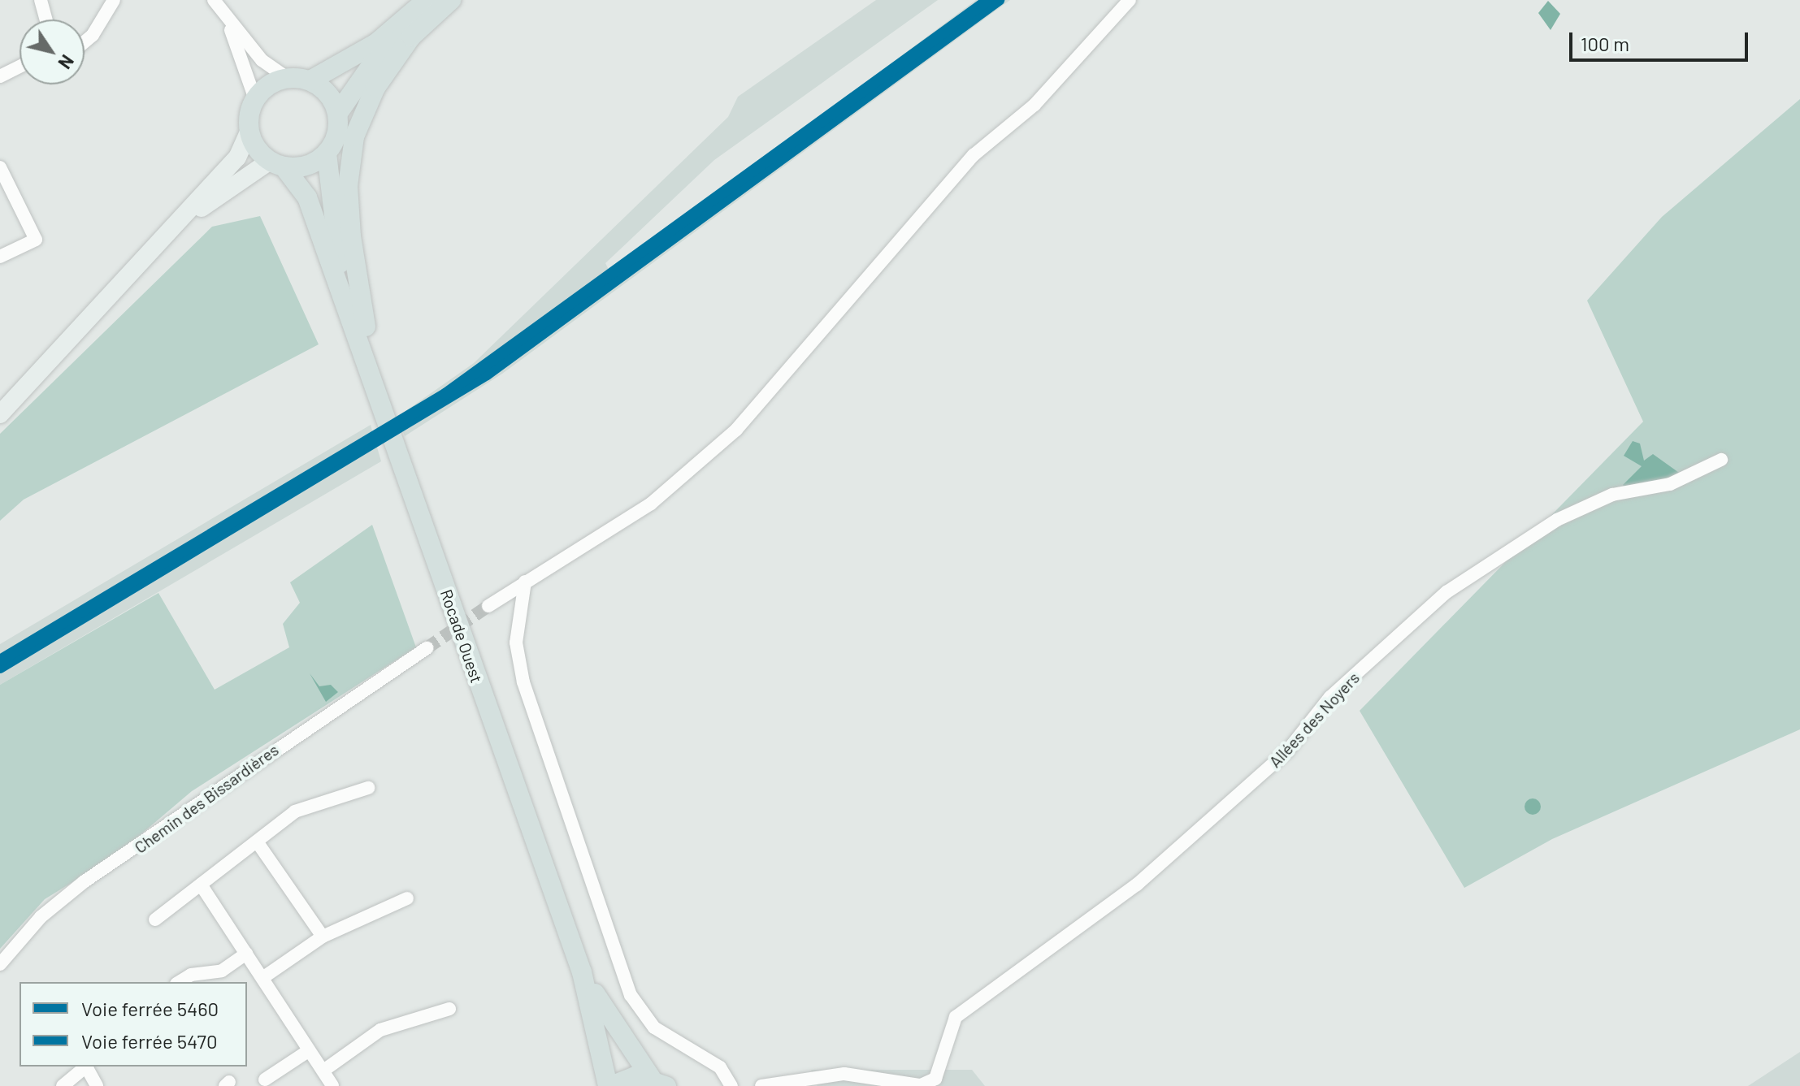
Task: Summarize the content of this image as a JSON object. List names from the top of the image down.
{
  "streets": {
    "main road": ["Rocade Ouest"],
    "street": ["Allées des Noyers", "Chemin des Bissardières"]
  },
  "lines": ["rail line 5460", "rail line 5470"],
  "legend": ["Voie ferrée 5460", "Voie ferrée 5470"],
  "scale_bar": "100 m",
  "north": "bottom right"
}
